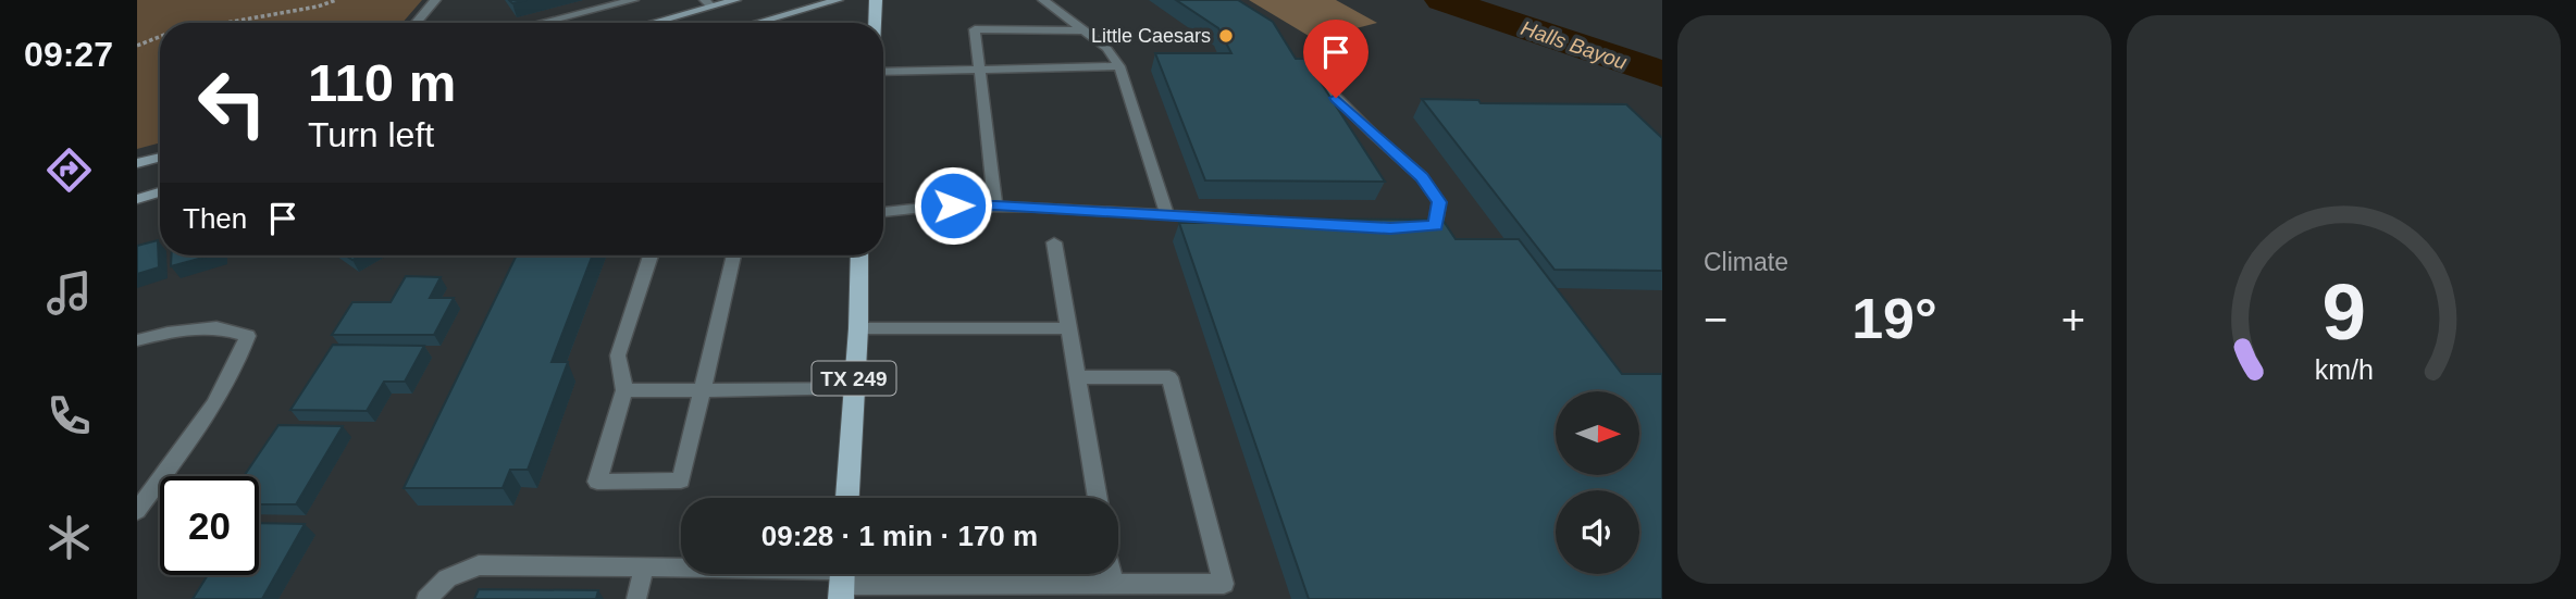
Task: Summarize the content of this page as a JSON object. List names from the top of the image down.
{
  "streets": {
    "main road": ["TX 249"]
  },
  "water": ["Halls Bayou"],
  "places": ["Little Caesars"],
  "north": "right",
  "page": {
    "tabs": "09:27",
    "tile": "Climate",
    "turn": ["110 m", "Turn left"],
    "then": "Then",
    "heat": ["−", "19°", "+"],
    "limit": "20",
    "trip": "09:28 · 1 min · 170 m",
    "gauge": ["9", "km/h"]
  }
}
